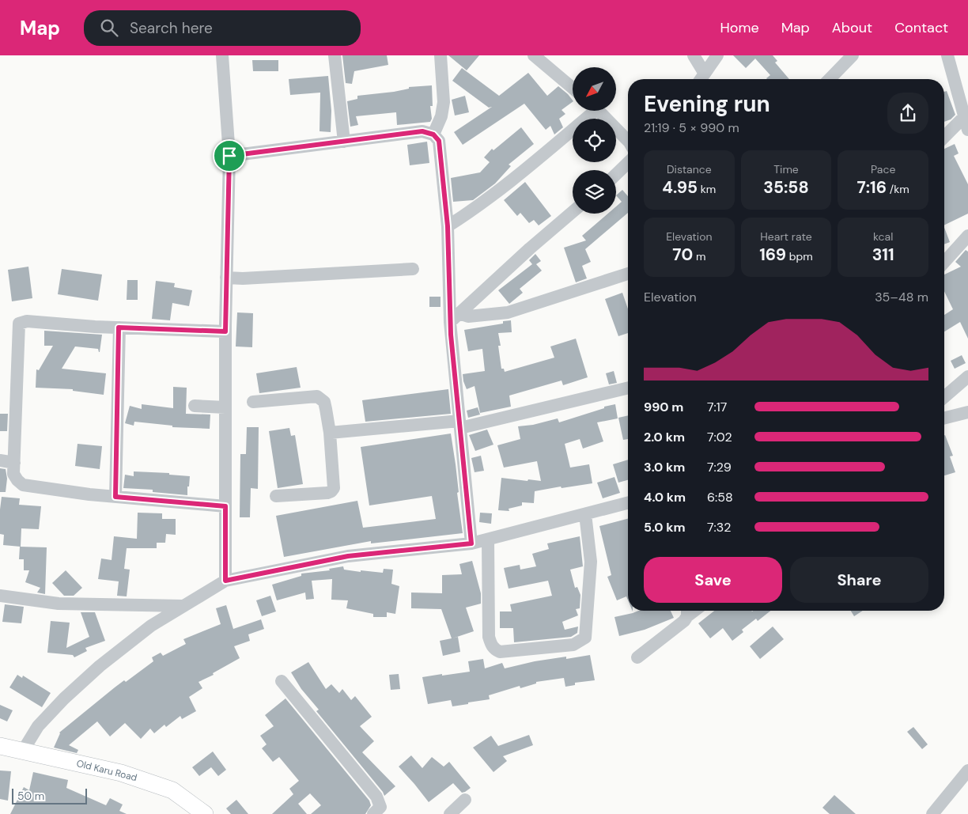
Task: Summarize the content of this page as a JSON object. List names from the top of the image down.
{
  "streets": {
    "main road": ["Old Karu Road"]
  },
  "scale_bar": "50 m",
  "north": "bottom left",
  "page": {
    "header": "Map",
    "search": "Search here",
    "nav": [
      "Home",
      "Map",
      "About",
      "Contact"
    ],
    "heading": ["Evening run", "21:19 · 5 × 990 m"],
    "stats": [
      ["Distance", "4.95 km"],
      ["Time", "35:58"],
      ["Pace", "7:16 /km"],
      ["Elevation", "70 m"],
      ["Heart rate", "169 bpm"],
      ["kcal", "311"]
    ],
    "chart": ["Elevation", "35–48 m"],
    "list": [
      {
        "name": "990 m",
        "note": "7:17"
      },
      {
        "name": "2.0 km",
        "note": "7:02"
      },
      {
        "name": "3.0 km",
        "note": "7:29"
      },
      {
        "name": "4.0 km",
        "note": "6:58"
      },
      {
        "name": "5.0 km",
        "note": "7:32"
      }
    ],
    "buttons": ["Save", "Share"],
    "scale": "50 m"
  }
}
